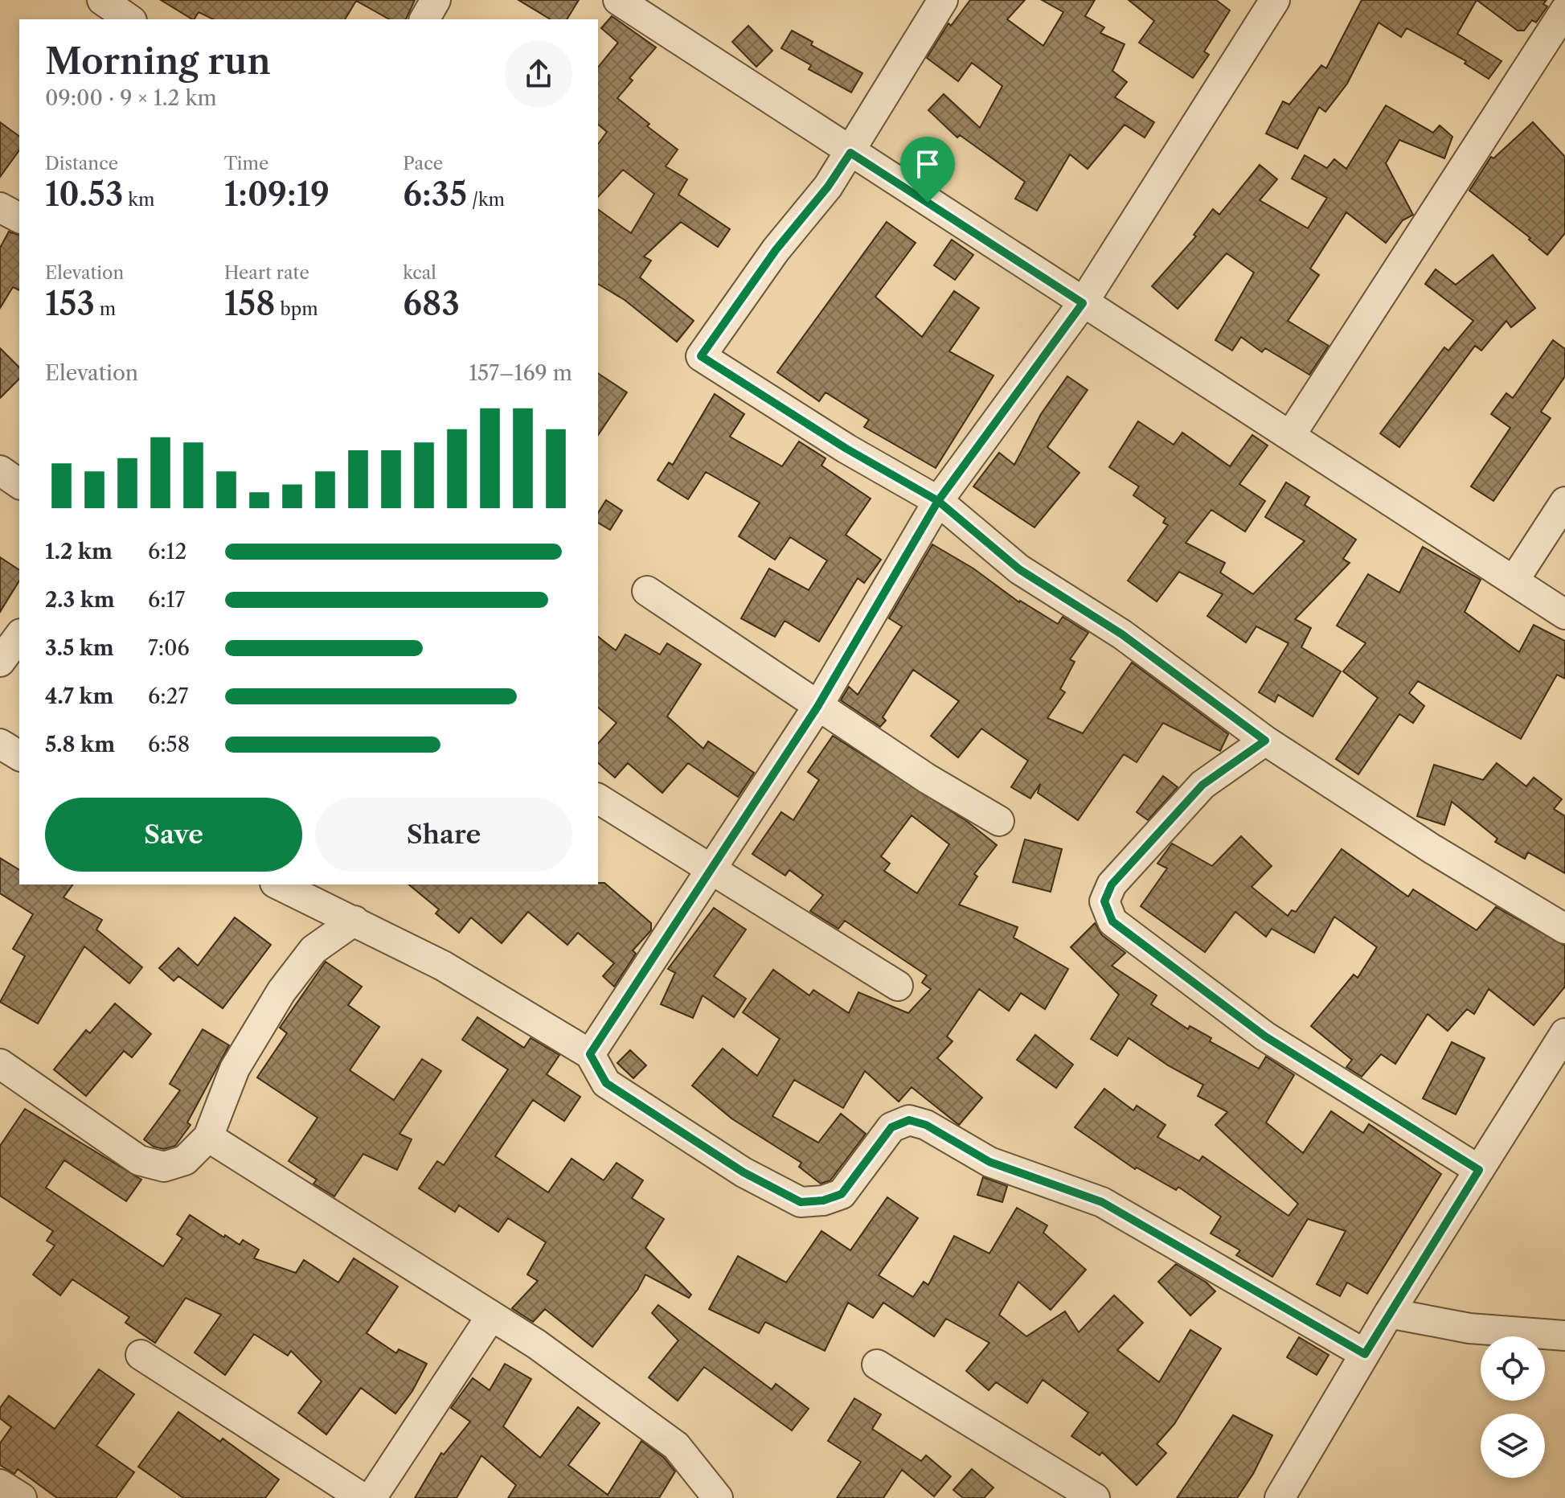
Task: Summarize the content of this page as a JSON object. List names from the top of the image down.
{
  "page": {
    "heading": ["Morning run", "09:00 · 9 × 1.2 km"],
    "stats": [
      ["Distance", "10.53 km"],
      ["Time", "1:09:19"],
      ["Pace", "6:35 /km"],
      ["Elevation", "153 m"],
      ["Heart rate", "158 bpm"],
      ["kcal", "683"]
    ],
    "chart": ["Elevation", "157–169 m"],
    "list": [
      {
        "name": "1.2 km",
        "note": "6:12"
      },
      {
        "name": "2.3 km",
        "note": "6:17"
      },
      {
        "name": "3.5 km",
        "note": "7:06"
      },
      {
        "name": "4.7 km",
        "note": "6:27"
      },
      {
        "name": "5.8 km",
        "note": "6:58"
      }
    ],
    "buttons": ["Save", "Share"]
  }
}
